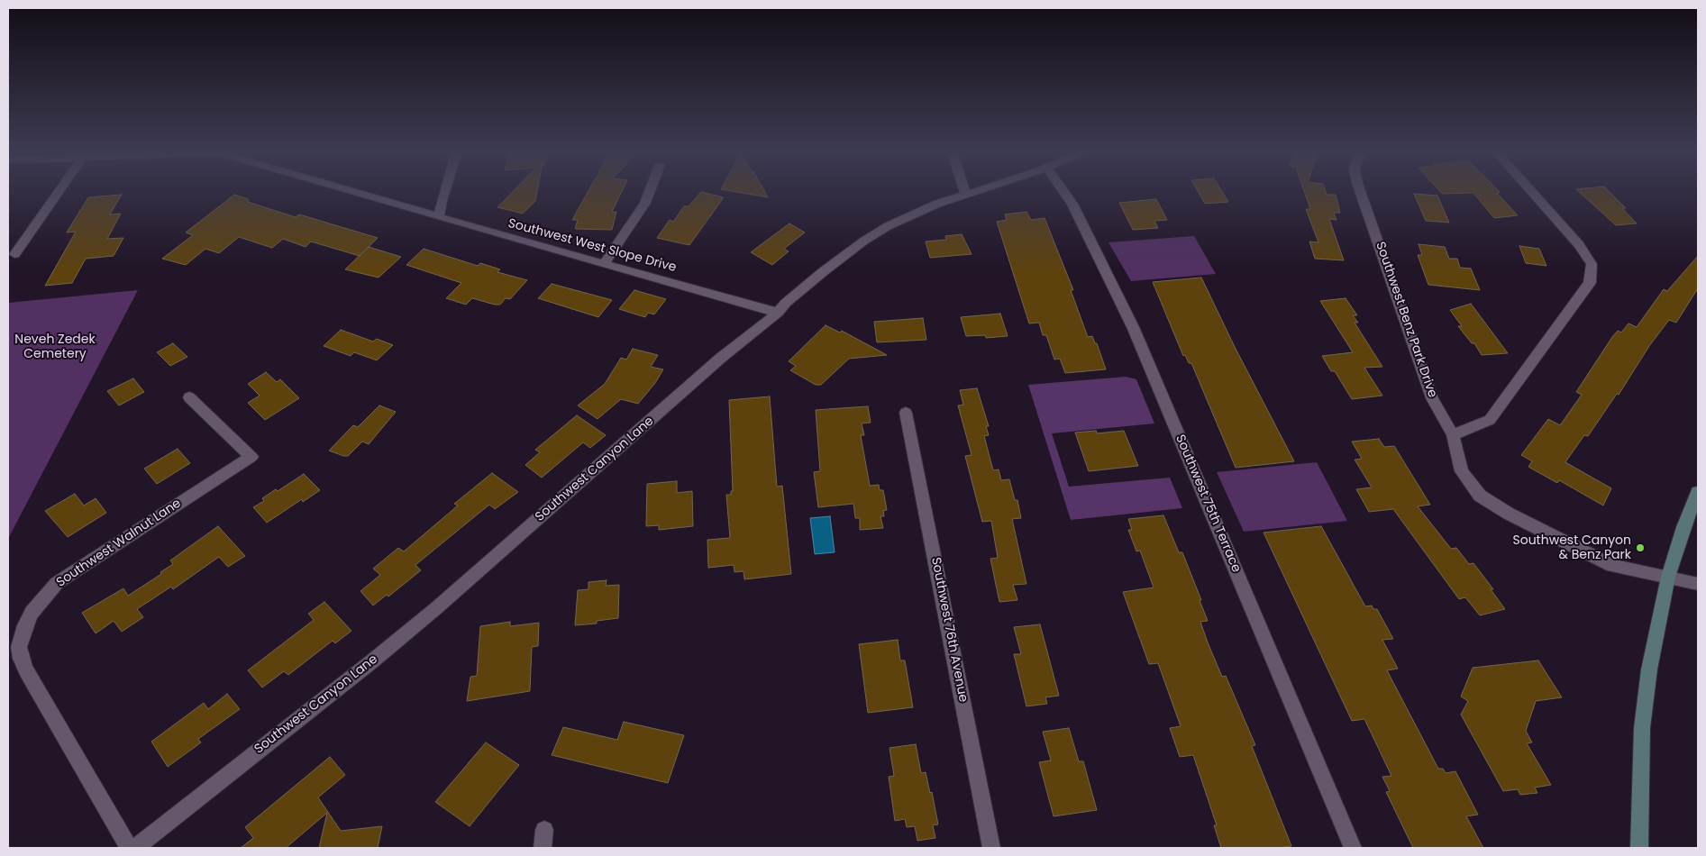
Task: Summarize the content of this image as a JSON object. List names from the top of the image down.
{
  "streets": {
    "street": [
      "Southwest West Slope Drive",
      "Southwest Benz Park Drive",
      "Southwest Canyon Lane",
      "Southwest 75th Terrace",
      "Southwest Walnut Lane",
      "Southwest 76th Avenue"
    ]
  },
  "crossings": [
    ["Southwest West Slope Drive", "Southwest Canyon Lane"]
  ],
  "parks": ["Neveh Zedek Cemetery"],
  "places": ["Southwest Canyon & Benz Park"]
}
